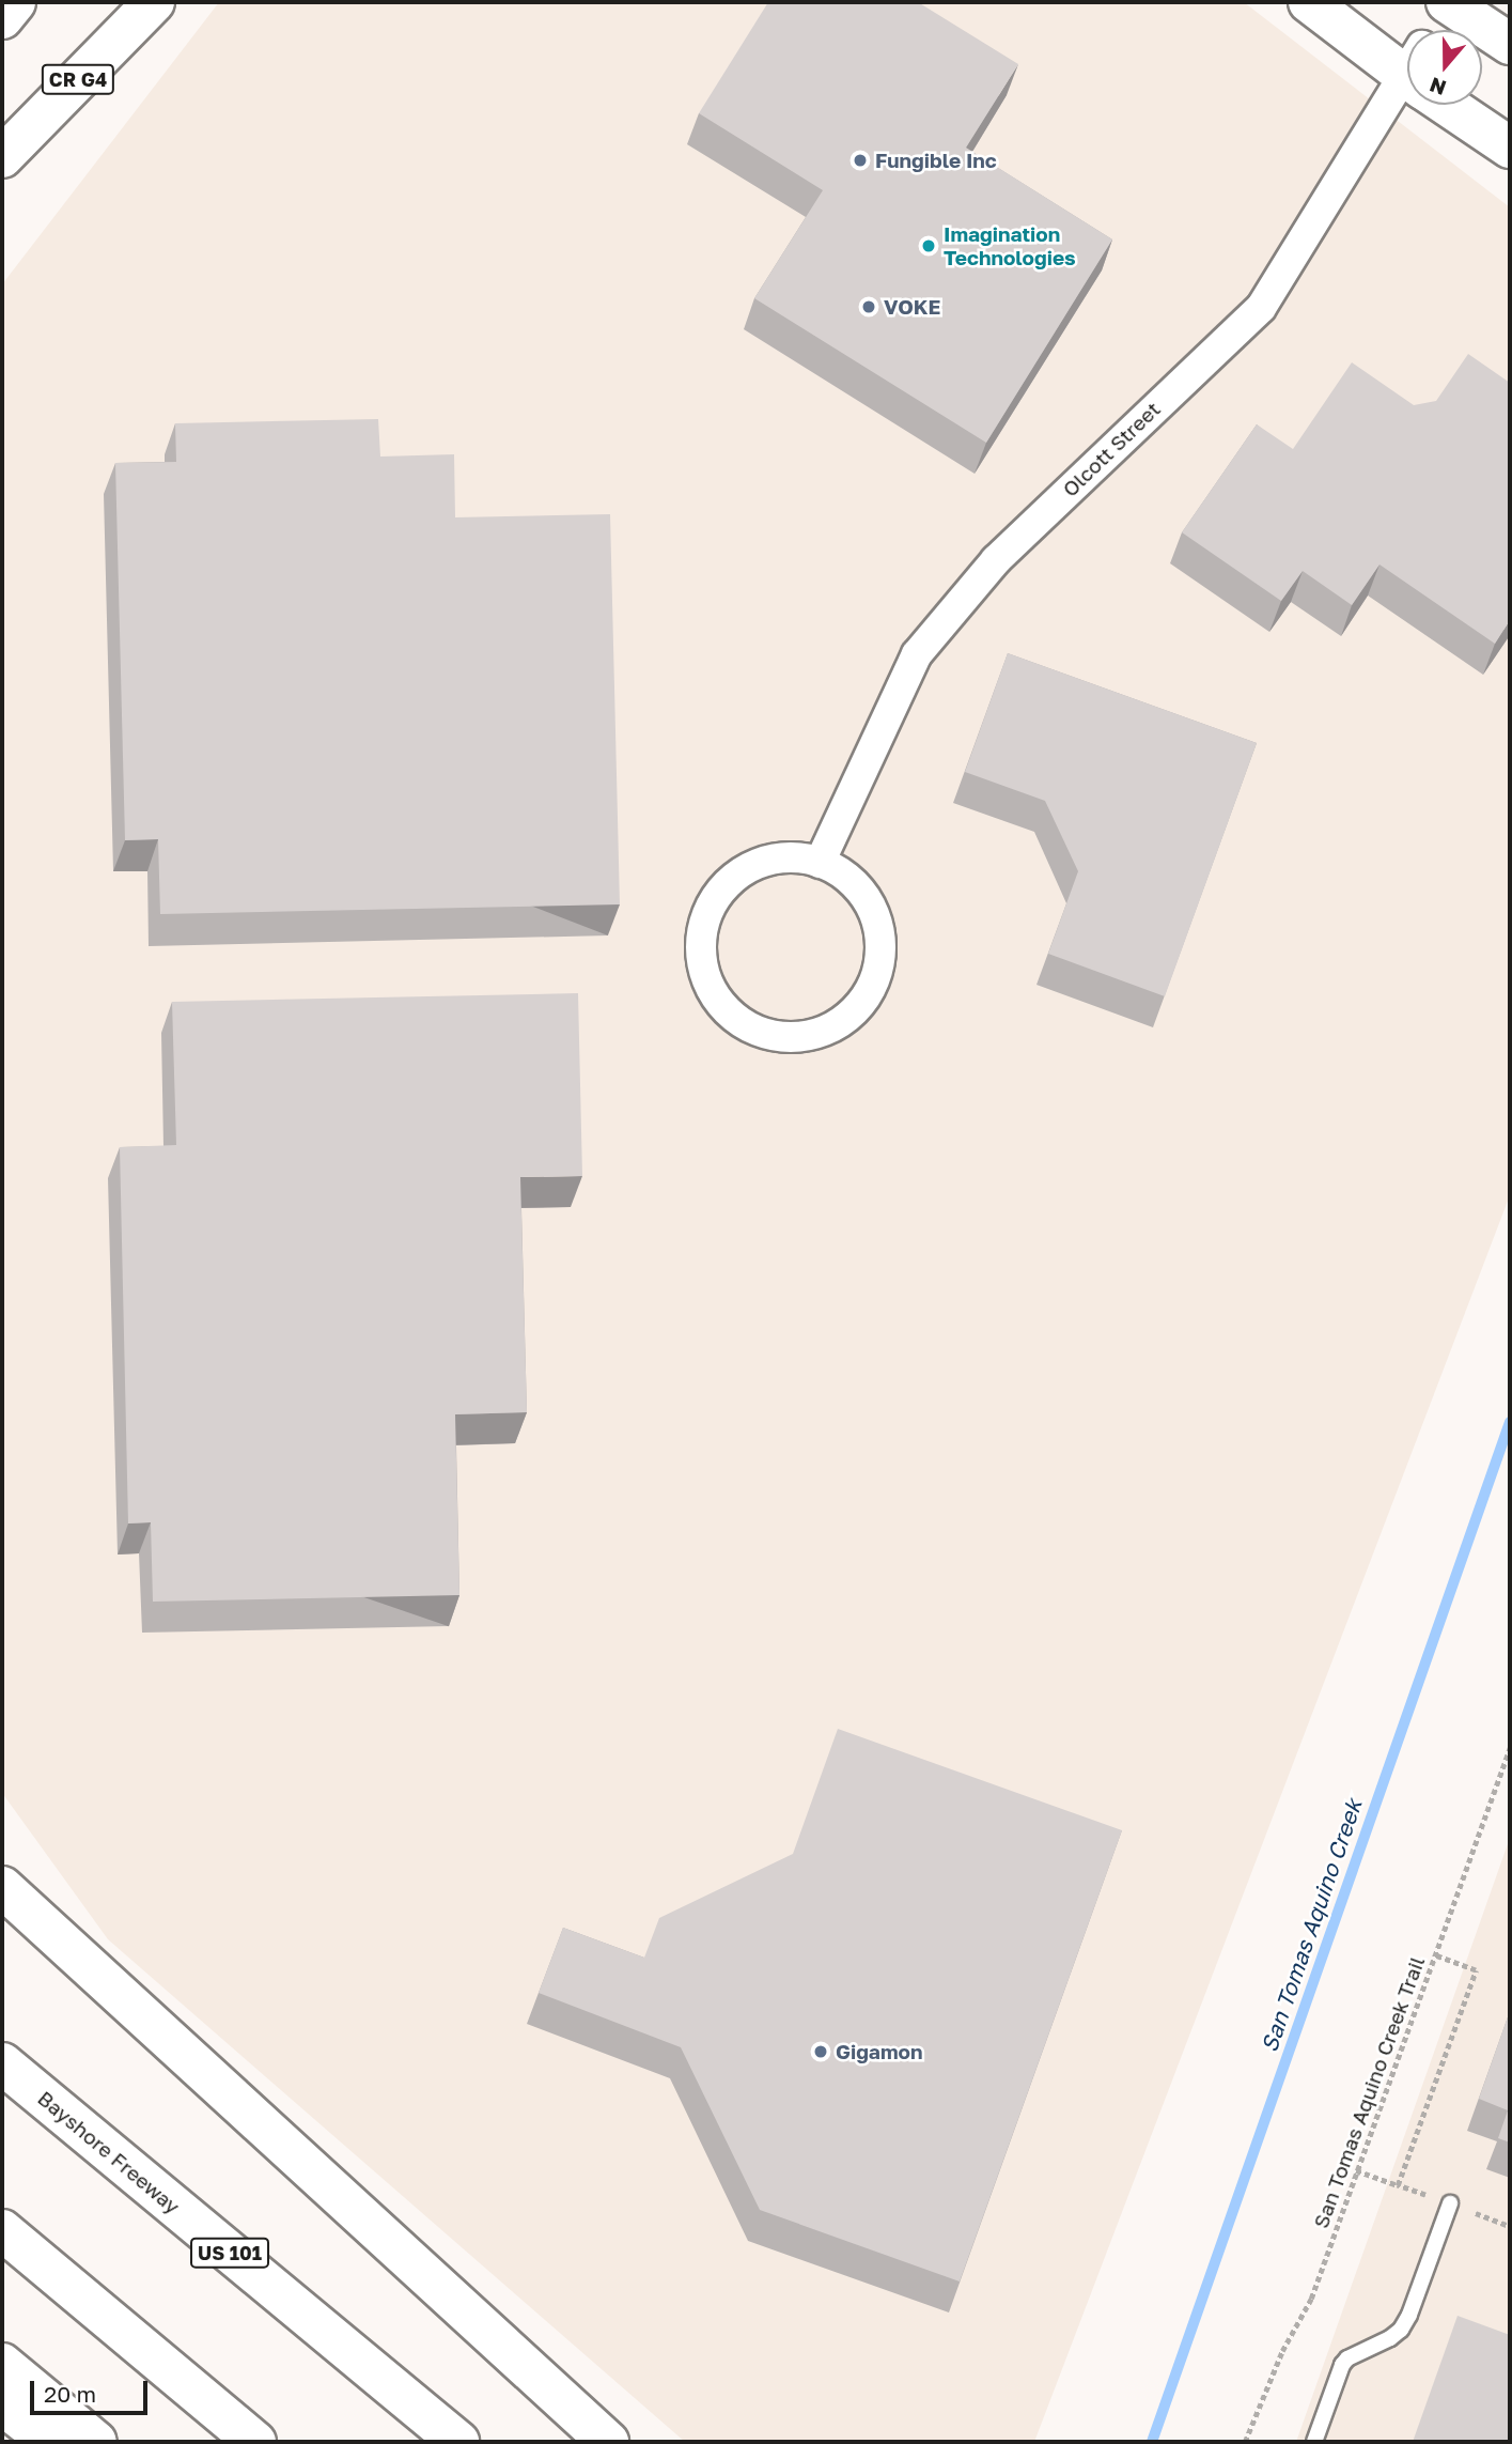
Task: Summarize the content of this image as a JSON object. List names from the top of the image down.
{
  "streets": {
    "main road": ["CR G4", "Bayshore Freeway", "US 101"],
    "street": ["Olcott Street"],
    "path": ["San Tomas Aquino Creek Trail"]
  },
  "water": ["San Tomas Aquino Creek"],
  "places": [
    "Fungible Inc",
    "Imagination Technologies",
    "VOKE",
    "Gigamon"
  ],
  "scale_bar": "20 m",
  "north": "bottom"
}
